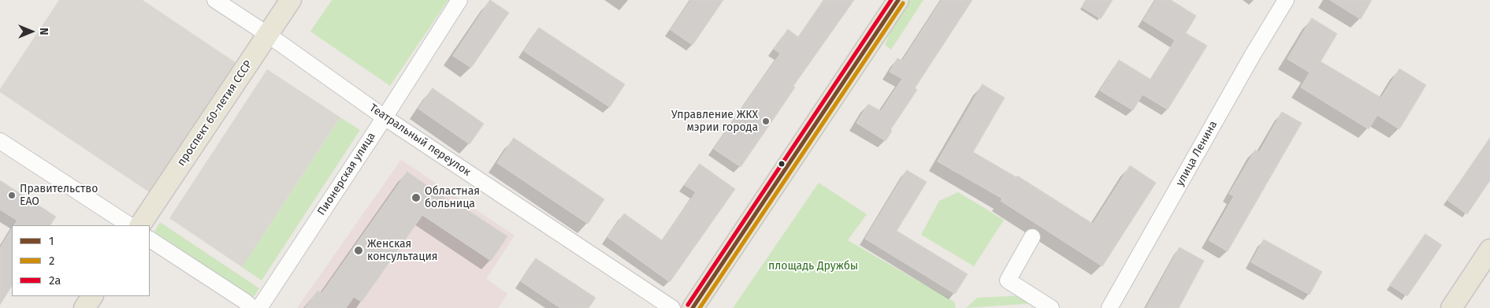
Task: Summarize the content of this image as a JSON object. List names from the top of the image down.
{
  "streets": {
    "main road": ["проспект 60-летия СССР"],
    "street": ["Театральный переулок", "улица Ленина", "Пионерская улица"]
  },
  "crossings": [
    ["проспект 60-летия СССР", "Театральный переулок"],
    ["Театральный переулок", "Пионерская улица"]
  ],
  "parks": ["площадь Дружбы"],
  "places": [
    "Управление ЖКХ мэрии города",
    "Правительство ЕАО",
    "Областная больница",
    "Женская консультация"
  ],
  "lines": ["transit line 1", "transit line 2а", "transit line 2"],
  "legend": ["1", "2", "2а"],
  "north": "right"
}
